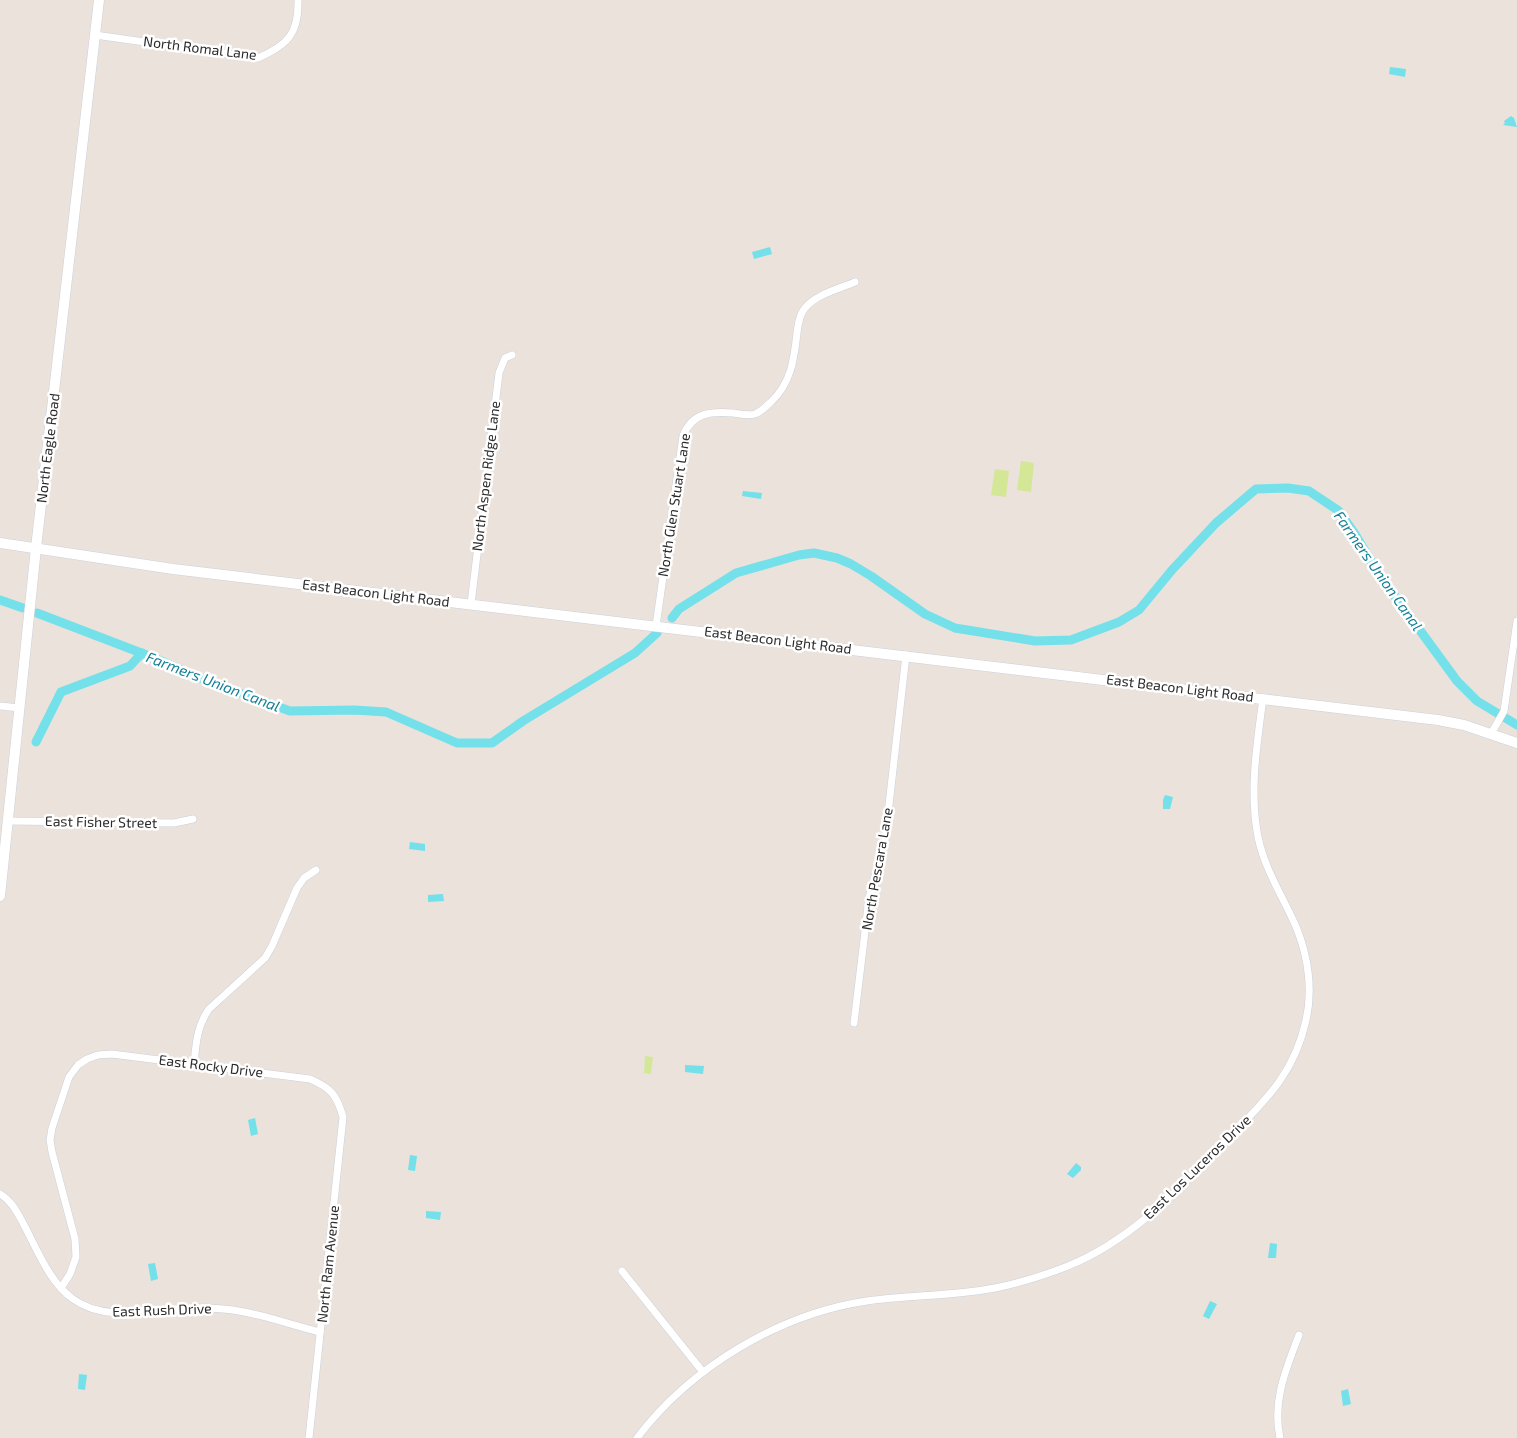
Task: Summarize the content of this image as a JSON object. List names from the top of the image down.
{
  "streets": {
    "main road": ["North Eagle Road", "East Beacon Light Road"],
    "street": [
      "North Romal Lane",
      "North Aspen Ridge Lane",
      "North Glen Stuart Lane",
      "East Fisher Street",
      "North Pescara Lane",
      "East Rocky Drive",
      "East Los Luceros Drive",
      "North Ram Avenue",
      "East Rush Drive"
    ]
  },
  "crossings": [
    ["North Romal Lane", "North Eagle Road"],
    ["North Eagle Road", "East Beacon Light Road"],
    ["North Eagle Road", "East Fisher Street"],
    ["North Aspen Ridge Lane", "East Beacon Light Road"],
    ["North Glen Stuart Lane", "East Beacon Light Road"],
    ["East Beacon Light Road", "North Pescara Lane"],
    ["East Beacon Light Road", "East Los Luceros Drive"],
    ["East Rocky Drive", "North Ram Avenue"],
    ["East Rocky Drive", "East Rush Drive"],
    ["North Ram Avenue", "East Rush Drive"]
  ],
  "water": ["Farmers Union Canal"]
}
